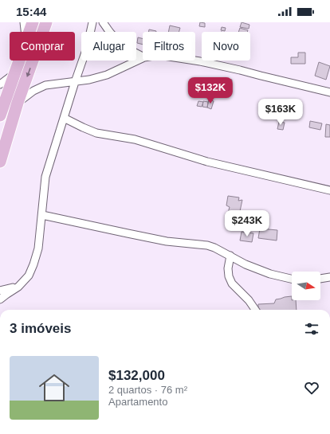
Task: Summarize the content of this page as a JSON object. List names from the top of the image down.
{
  "north": "right",
  "page": {
    "status": "15:44",
    "chip": [
      "Comprar",
      "Alugar",
      "Filtros",
      "Novo"
    ],
    "price": ["$132K", "$163K", "$243K"],
    "heading": "3 imóveis",
    "list": [
      {
        "name": "$132,000",
        "note": "2 quartos · 76 m² · Apartamento"
      }
    ]
  }
}
